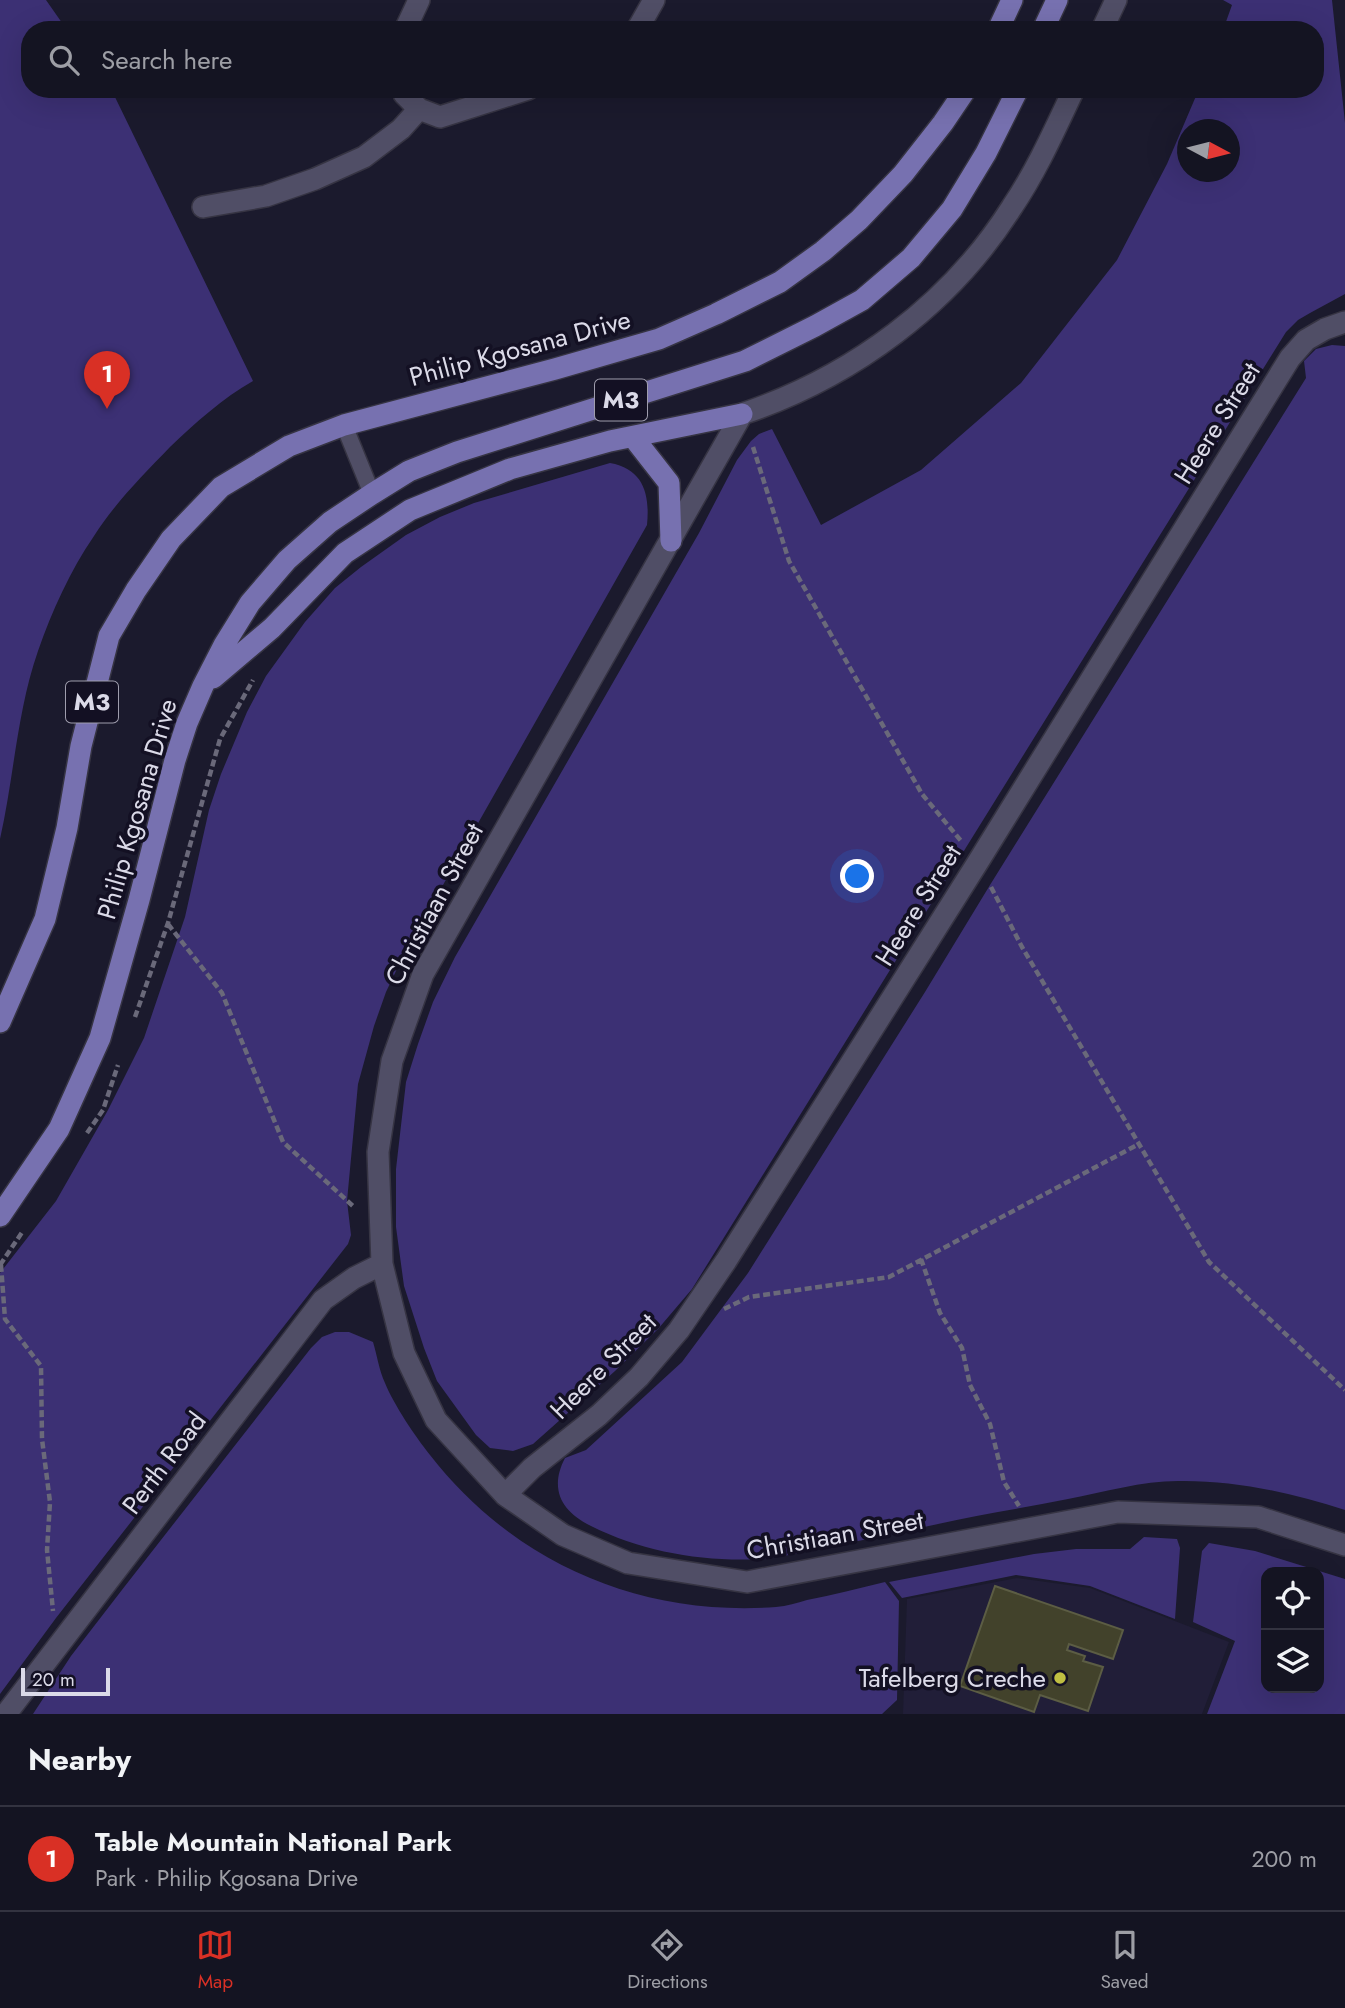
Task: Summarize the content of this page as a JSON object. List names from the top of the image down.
{
  "streets": {
    "main road": ["Philip Kgosana Drive", "M3"],
    "street": ["Heere Street", "Christiaan Street", "Perth Road"]
  },
  "crossings": [
    ["Heere Street", "Christiaan Street"],
    ["Christiaan Street", "Perth Road"]
  ],
  "places": ["Tafelberg Creche"],
  "scale_bar": "20 m",
  "north": "right",
  "page": {
    "search": "Search here",
    "pins": "1",
    "scale": "20 m",
    "heading": "Nearby",
    "list": [
      {
        "mark": "1",
        "name": "Table Mountain National Park",
        "note": "Park · Philip Kgosana Drive",
        "value": "200 m"
      }
    ],
    "nav": ["Map", "Directions", "Saved"]
  }
}
